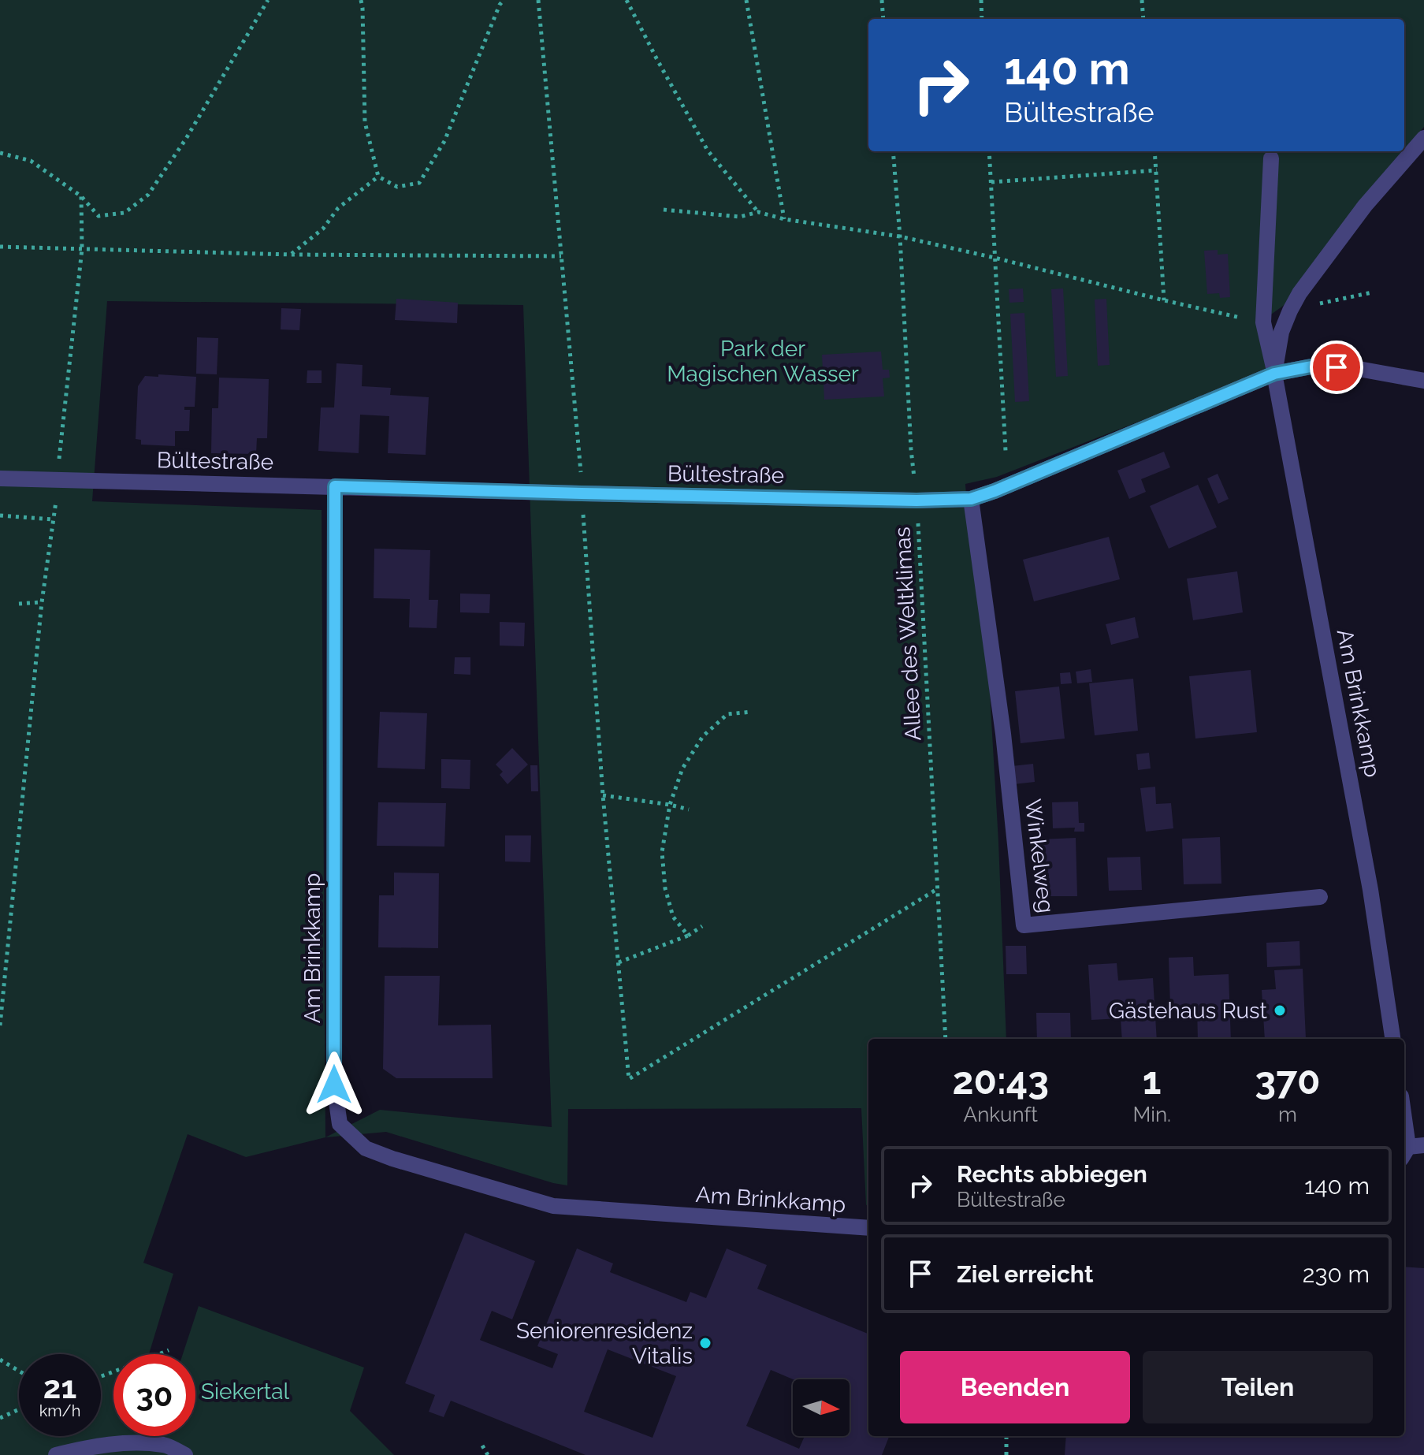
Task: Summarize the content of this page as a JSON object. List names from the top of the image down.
{
  "streets": {
    "street": ["Bültestraße", "Am Brinkkamp", "Winkelweg"],
    "path": ["Allee des Weltklimas"]
  },
  "crossings": [
    ["Bültestraße", "Allee des Weltklimas"],
    ["Bültestraße", "Am Brinkkamp"],
    ["Bültestraße", "Winkelweg"]
  ],
  "parks": ["Park der Magischen Wasser", "Siekertal"],
  "places": ["Gästehaus Rust", "Seniorenresidenz Vitalis"],
  "north": "right",
  "page": {
    "turn": ["140 m", "Bültestraße"],
    "eta": [
      "20:43",
      "Ankunft",
      "1",
      "Min.",
      "370",
      "m"
    ],
    "list": [
      {
        "name": "Rechts abbiegen",
        "note": "Bültestraße",
        "value": "140 m"
      },
      {
        "name": "Ziel erreicht",
        "value": "230 m"
      }
    ],
    "buttons": ["Beenden", "Teilen"],
    "speed": "21 km/h",
    "limit": "30"
  }
}
